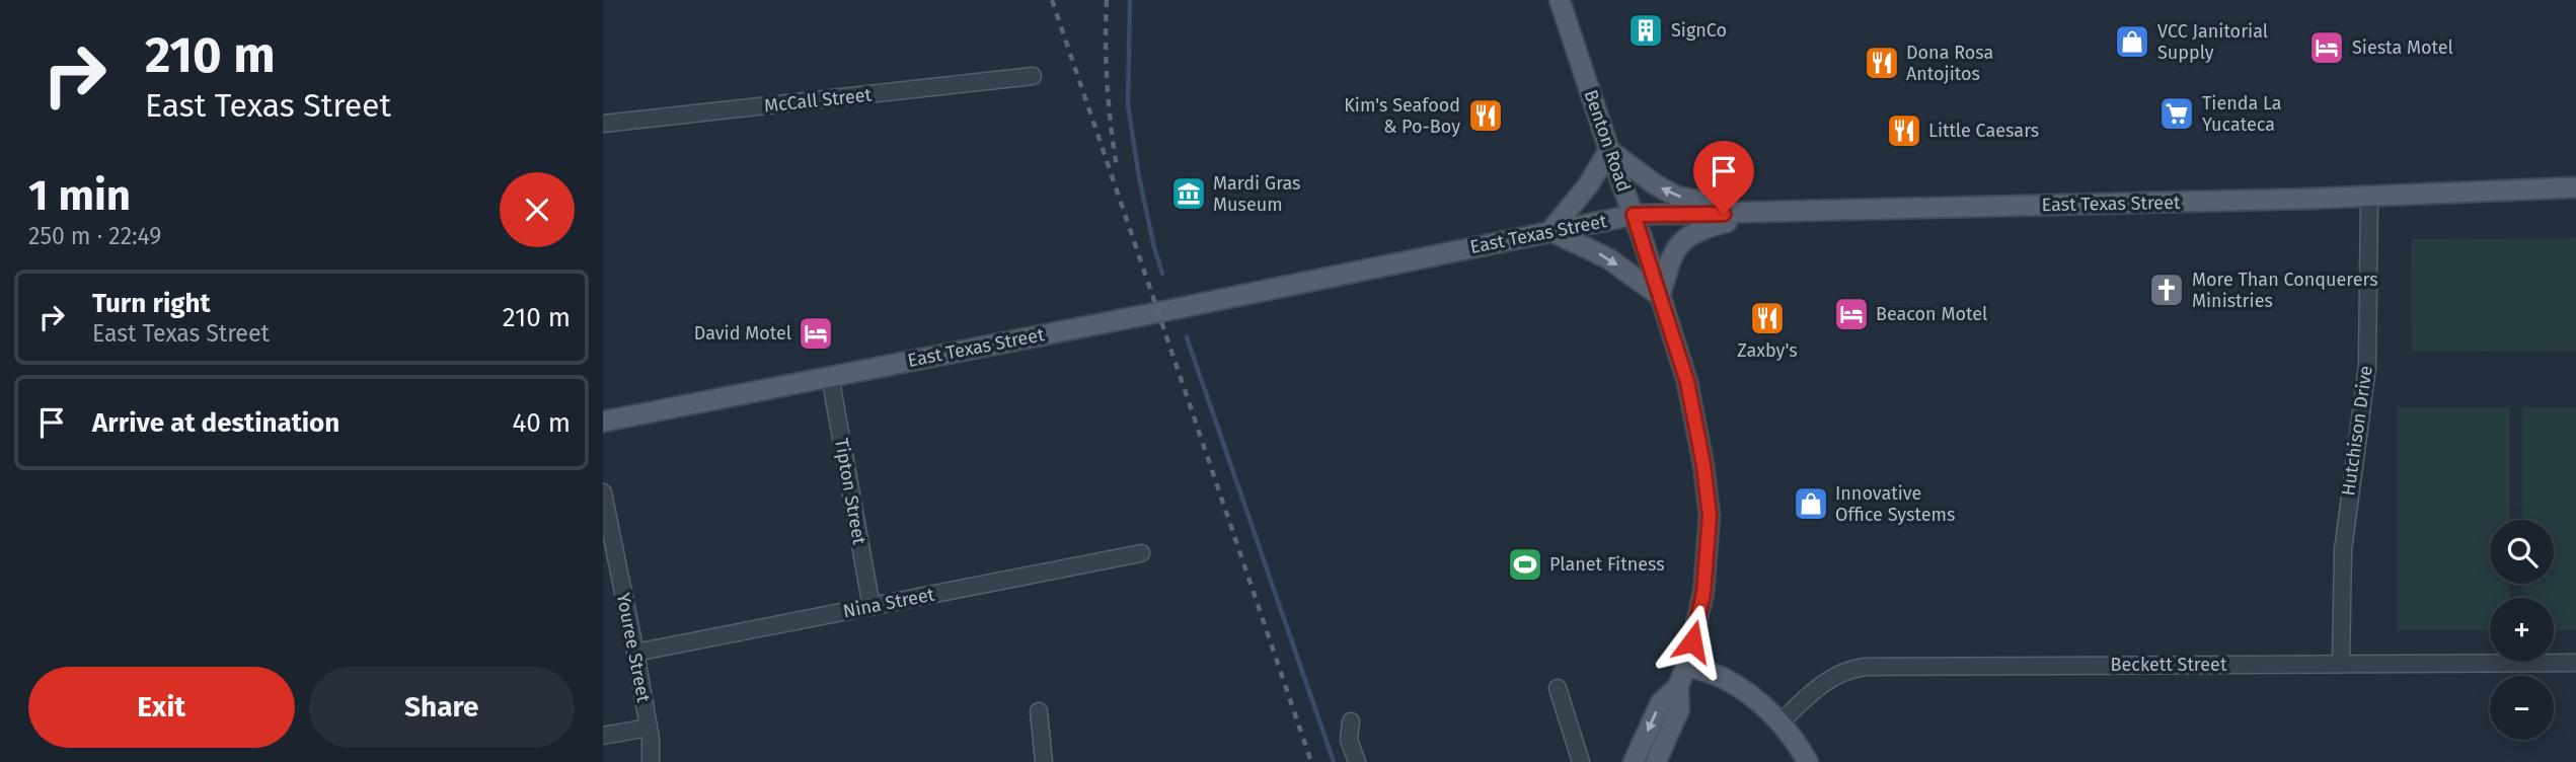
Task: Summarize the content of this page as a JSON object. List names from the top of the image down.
{
  "streets": {
    "main road": ["Benton Road", "East Texas Street"],
    "street": [
      "McCall Street",
      "Hutchison Drive",
      "Tipton Street",
      "Nina Street",
      "Youree Street",
      "Beckett Street"
    ]
  },
  "crossings": [
    ["Benton Road", "East Texas Street"],
    ["East Texas Street", "Hutchison Drive"],
    ["East Texas Street", "Tipton Street"],
    ["Hutchison Drive", "Beckett Street"],
    ["Tipton Street", "Nina Street"],
    ["Nina Street", "Youree Street"]
  ],
  "places": {
    "building": ["SignCo"],
    "shop": ["VCC Janitorial Supply", "Innovative Office Systems"],
    "hotel": ["Siesta Motel", "Beacon Motel", "David Motel"],
    "restaurant": [
      "Dona Rosa Antojitos",
      "Kim's Seafood & Po-Boy",
      "Little Caesars",
      "Zaxby's"
    ],
    "supermarket": ["Tienda La Yucateca"],
    "museum": ["Mardi Gras Museum"],
    "church": ["More Than Conquerers Ministries"],
    "sports": ["Planet Fitness"]
  },
  "page": {
    "turn": ["210 m", "East Texas Street"],
    "heading": ["1 min", "250 m · 22:49"],
    "list": [
      {
        "name": "Turn right",
        "note": "East Texas Street",
        "value": "210 m"
      },
      {
        "name": "Arrive at destination",
        "value": "40 m"
      }
    ],
    "map_buttons": ["+", "−"],
    "buttons": ["Exit", "Share"]
  }
}
